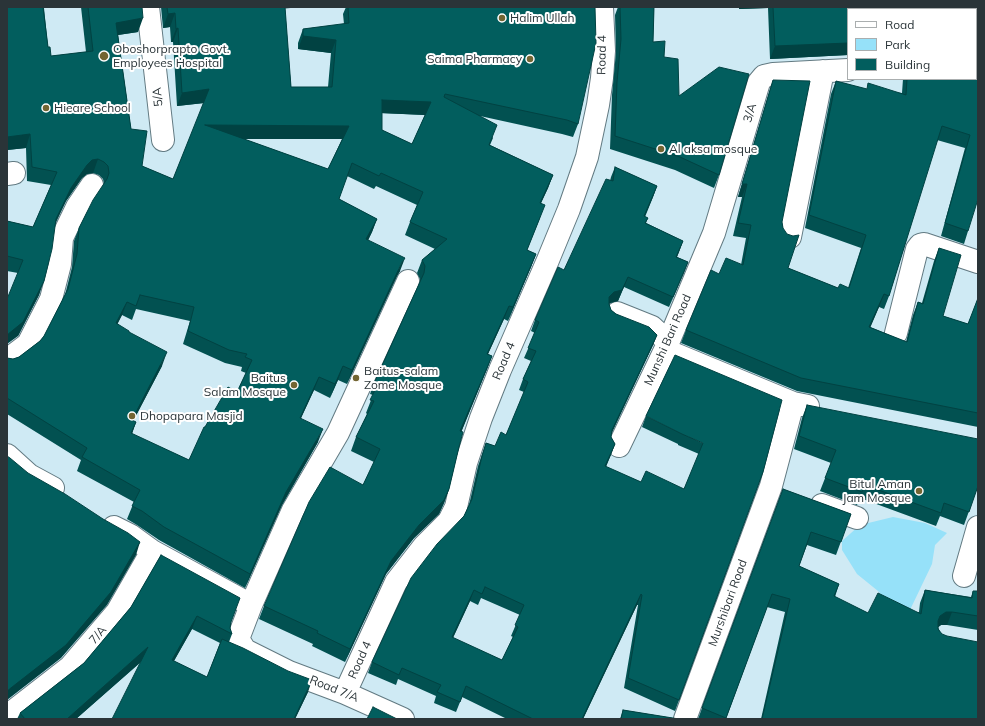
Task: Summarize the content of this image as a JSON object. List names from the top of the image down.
{
  "streets": {
    "street": [
      "Road 4",
      "5/A",
      "3/A",
      "Munshi Bari Road",
      "Murshibari Road",
      "7/A",
      "Road 7/A"
    ]
  },
  "crossings": [
    ["Road 4", "Road 7/A"],
    ["3/A", "Munshi Bari Road"]
  ],
  "places": [
    "Halim Ullah",
    "Oboshorprapto Govt. Employees Hospital",
    "Saima Pharmacy",
    "Hieare School",
    "Al aksa mosque",
    "Baitus-salam Zome Mosque",
    "Baitus Salam Mosque",
    "Dhopapara Masjid",
    "Bitul Aman Jam Mosque"
  ],
  "legend": ["Road", "Park", "Building"]
}
